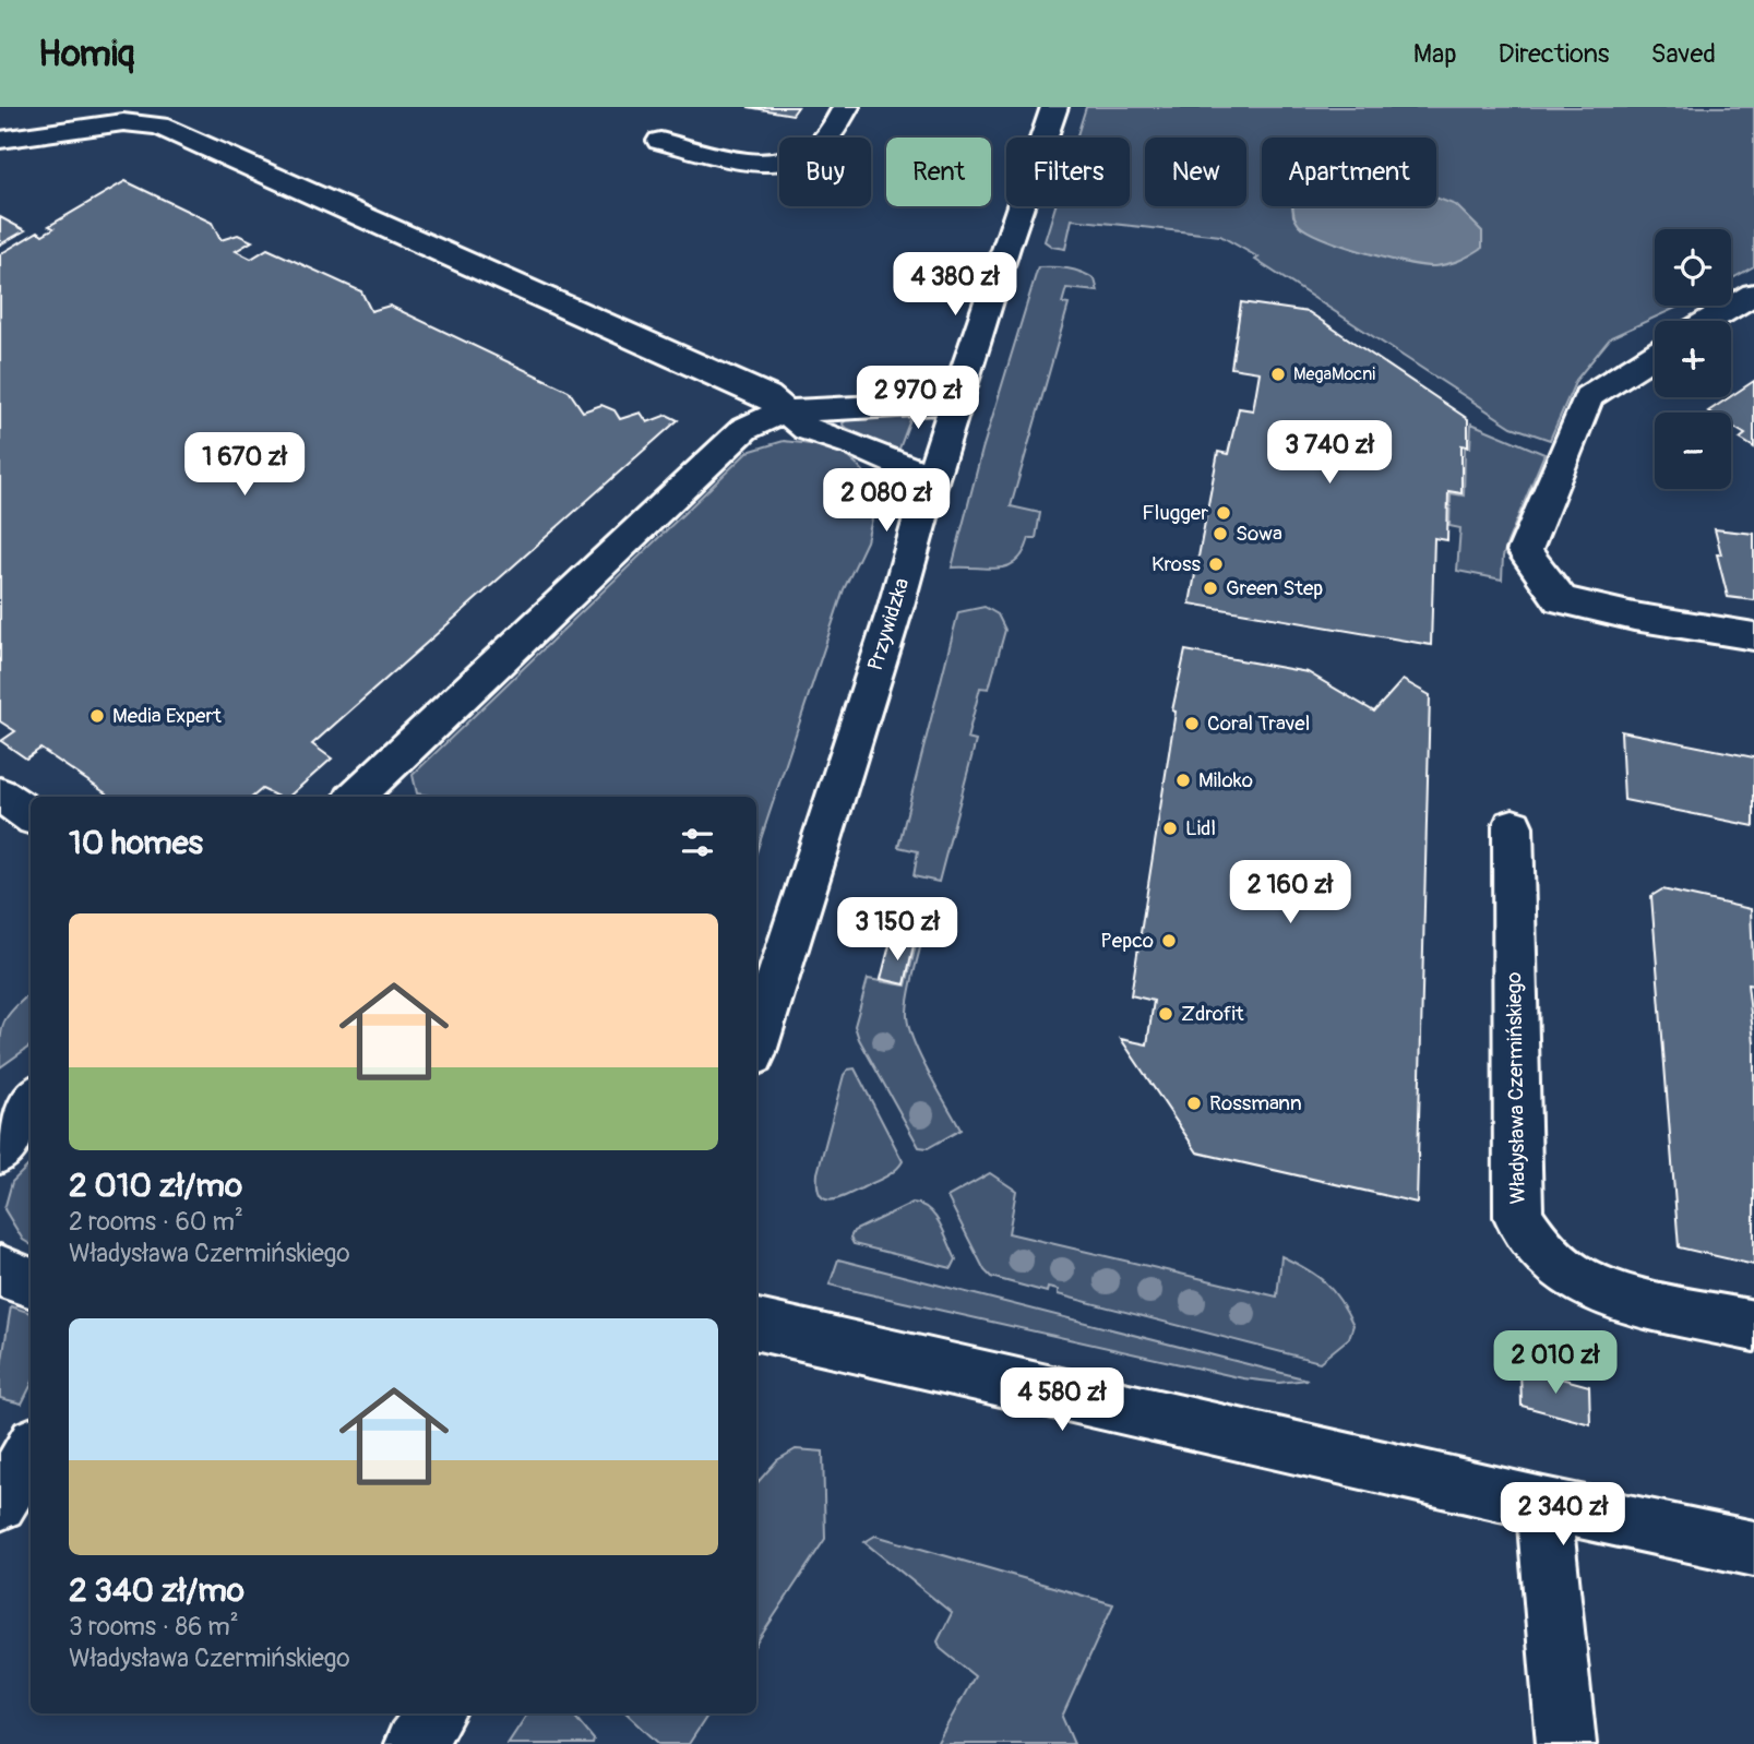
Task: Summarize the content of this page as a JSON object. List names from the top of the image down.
{
  "streets": {
    "street": ["Przywidzka", "Władysława Czermińskiego"]
  },
  "places": [
    "MegaMocni",
    "Flugger",
    "Sowa",
    "Kross",
    "Green Step",
    "Media Expert",
    "Coral Travel",
    "Miloko",
    "Lidl",
    "Pepco",
    "Zdrofit",
    "Rossmann"
  ],
  "page": {
    "header": "Homiq",
    "nav": ["Map", "Directions", "Saved"],
    "chip": [
      "Buy",
      "Rent",
      "Filters",
      "New",
      "Apartment"
    ],
    "map_buttons": ["+", "−"],
    "price": [
      "4 380 zł",
      "2 970 zł",
      "3 740 zł",
      "1 670 zł",
      "2 080 zł",
      "2 160 zł",
      "3 150 zł",
      "2 010 zł",
      "4 580 zł",
      "2 340 zł"
    ],
    "heading": "10 homes",
    "list": [
      {
        "name": "2 010 zł/mo",
        "note": "2 rooms · 60 m² · Władysława Czermińskiego"
      },
      {
        "name": "2 340 zł/mo",
        "note": "3 rooms · 86 m² · Władysława Czermińskiego"
      }
    ]
  }
}
